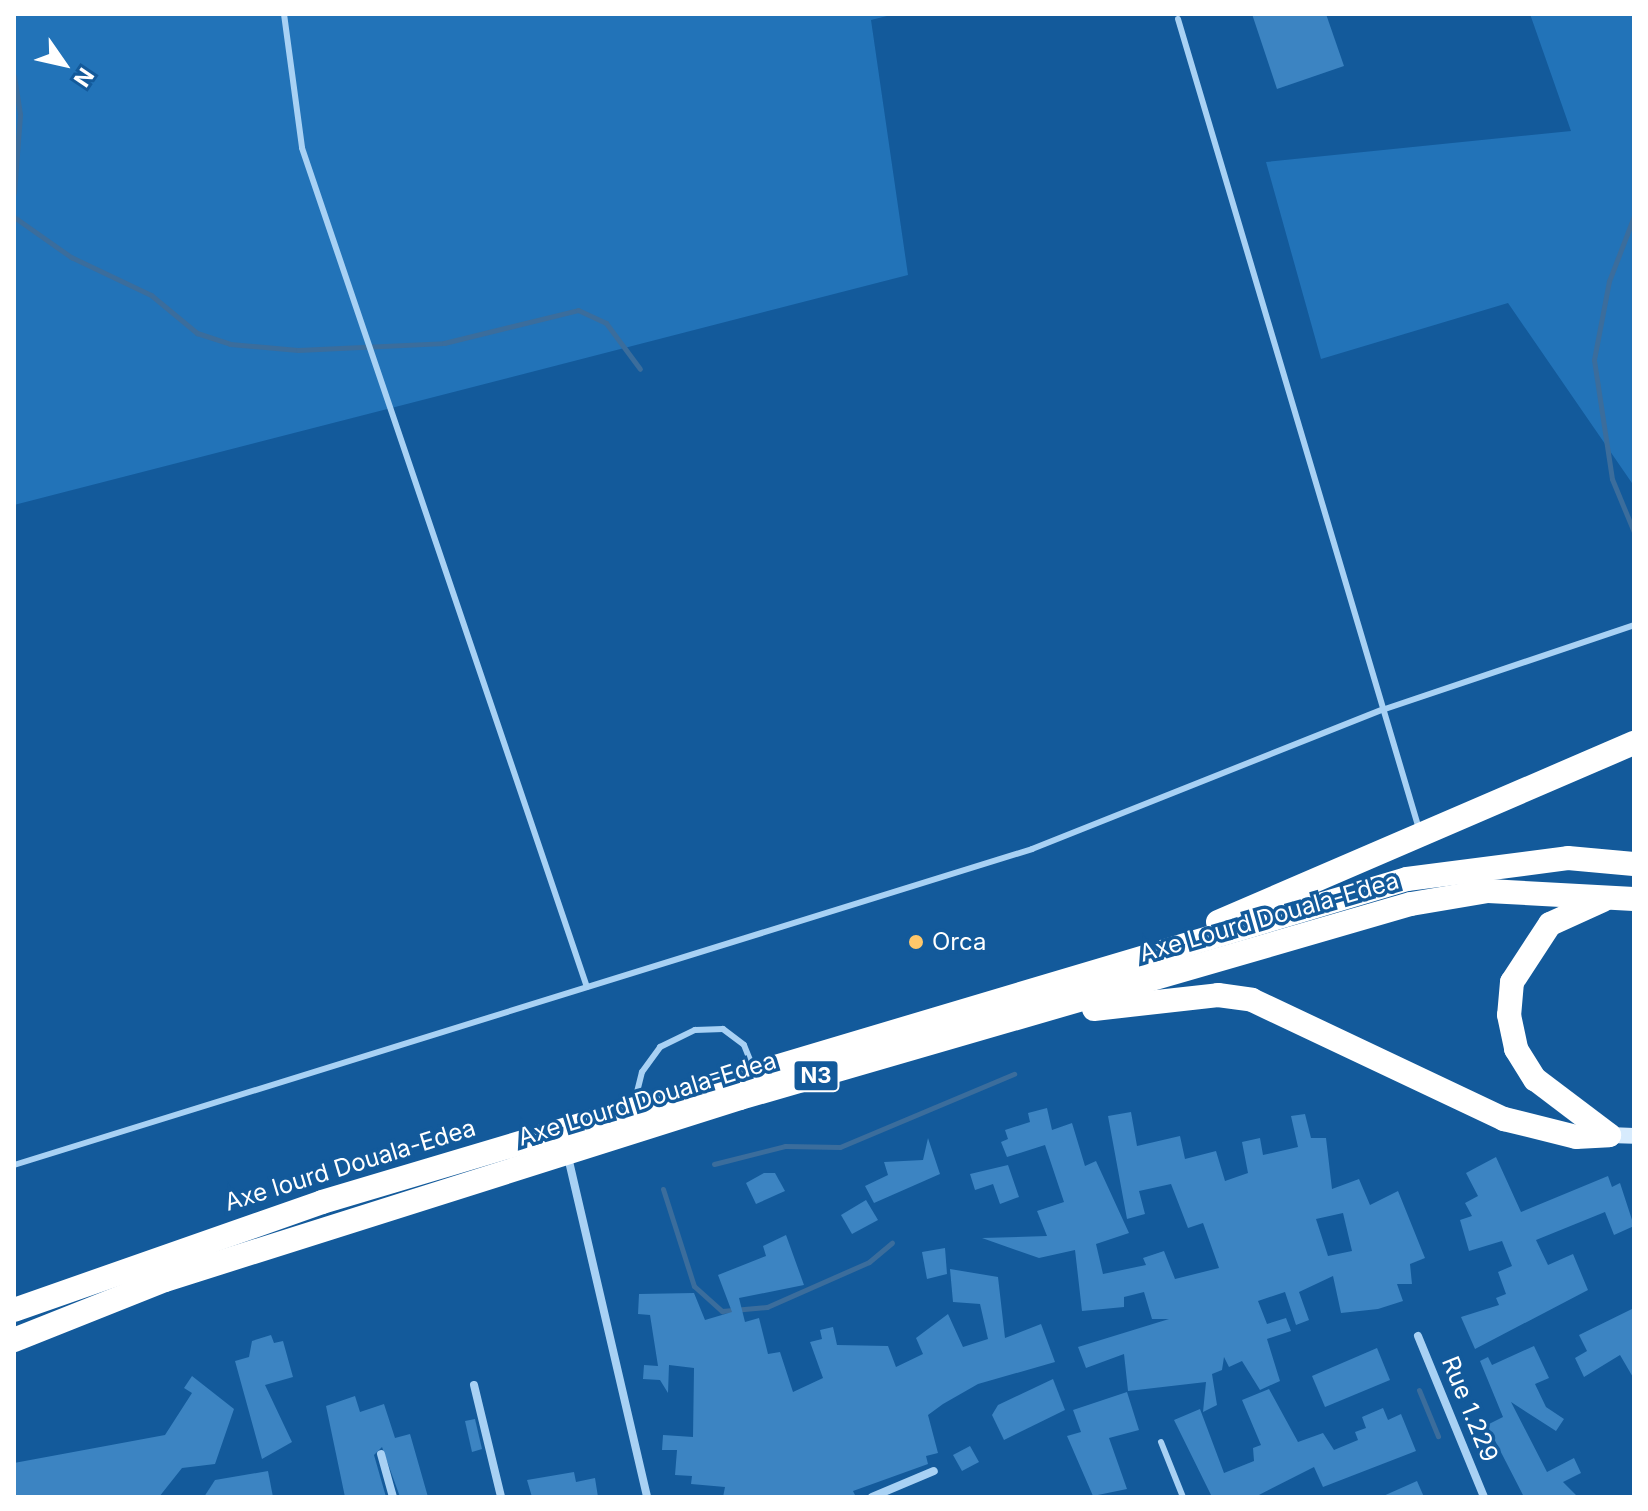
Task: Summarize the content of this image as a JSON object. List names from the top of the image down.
{
  "streets": {
    "highway": ["Axe Lourd Douala-Edea", "N3", "Axe lourd Douala-Edea"],
    "street": ["Rue 1.229"]
  },
  "places": ["Orca"],
  "north": "bottom right"
}
